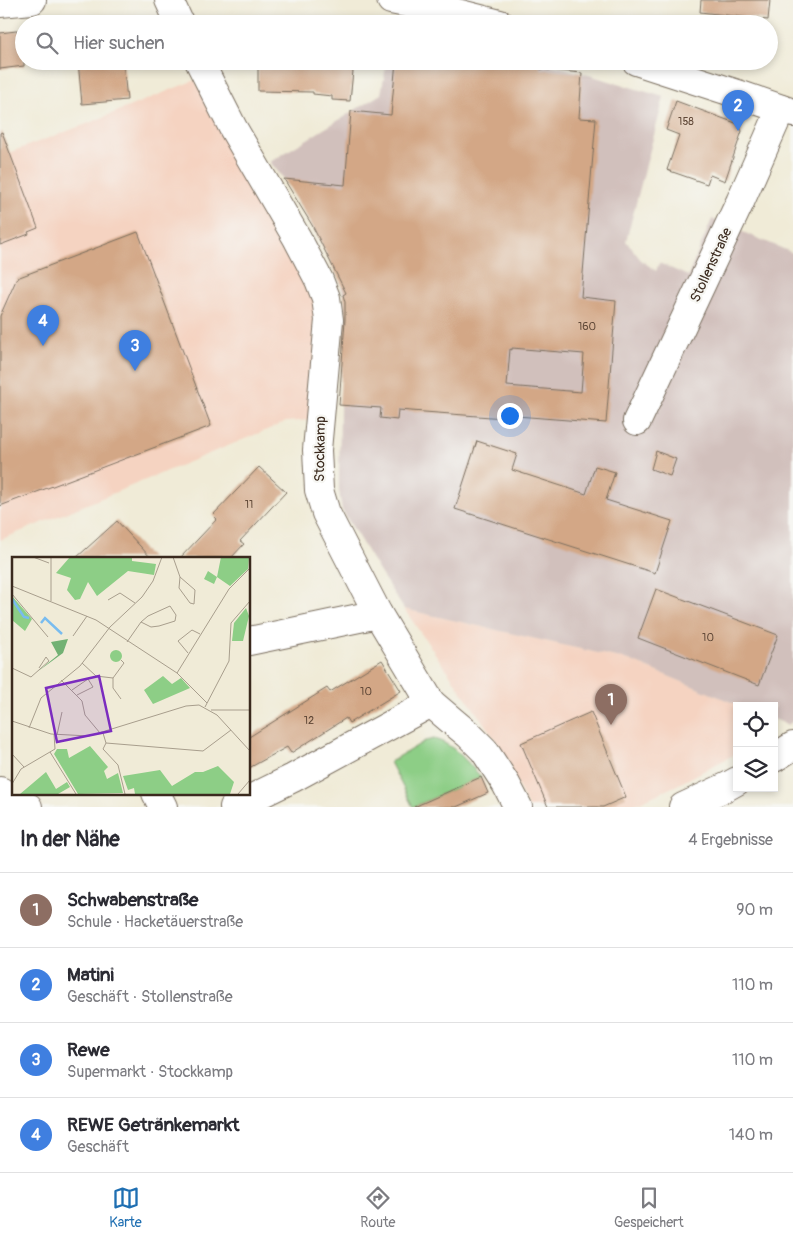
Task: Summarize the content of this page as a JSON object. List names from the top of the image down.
{
  "streets": {
    "street": ["Stollenstraße", "Stockkamp"]
  },
  "house_numbers": [
    "158",
    "160",
    "11",
    "10",
    "10",
    "12"
  ],
  "page": {
    "search": "Hier suchen",
    "pins": [
      "2",
      "4",
      "3",
      "1"
    ],
    "heading": ["In der Nähe", "4 Ergebnisse"],
    "list": [
      {
        "mark": "1",
        "name": "Schwabenstraße",
        "note": "Schule · Hacketäuerstraße",
        "value": "90 m"
      },
      {
        "mark": "2",
        "name": "Matini",
        "note": "Geschäft · Stollenstraße",
        "value": "110 m"
      },
      {
        "mark": "3",
        "name": "Rewe",
        "note": "Supermarkt · Stockkamp",
        "value": "110 m"
      },
      {
        "mark": "4",
        "name": "REWE Getränkemarkt",
        "note": "Geschäft",
        "value": "140 m"
      }
    ],
    "nav": ["Karte", "Route", "Gespeichert"]
  }
}
